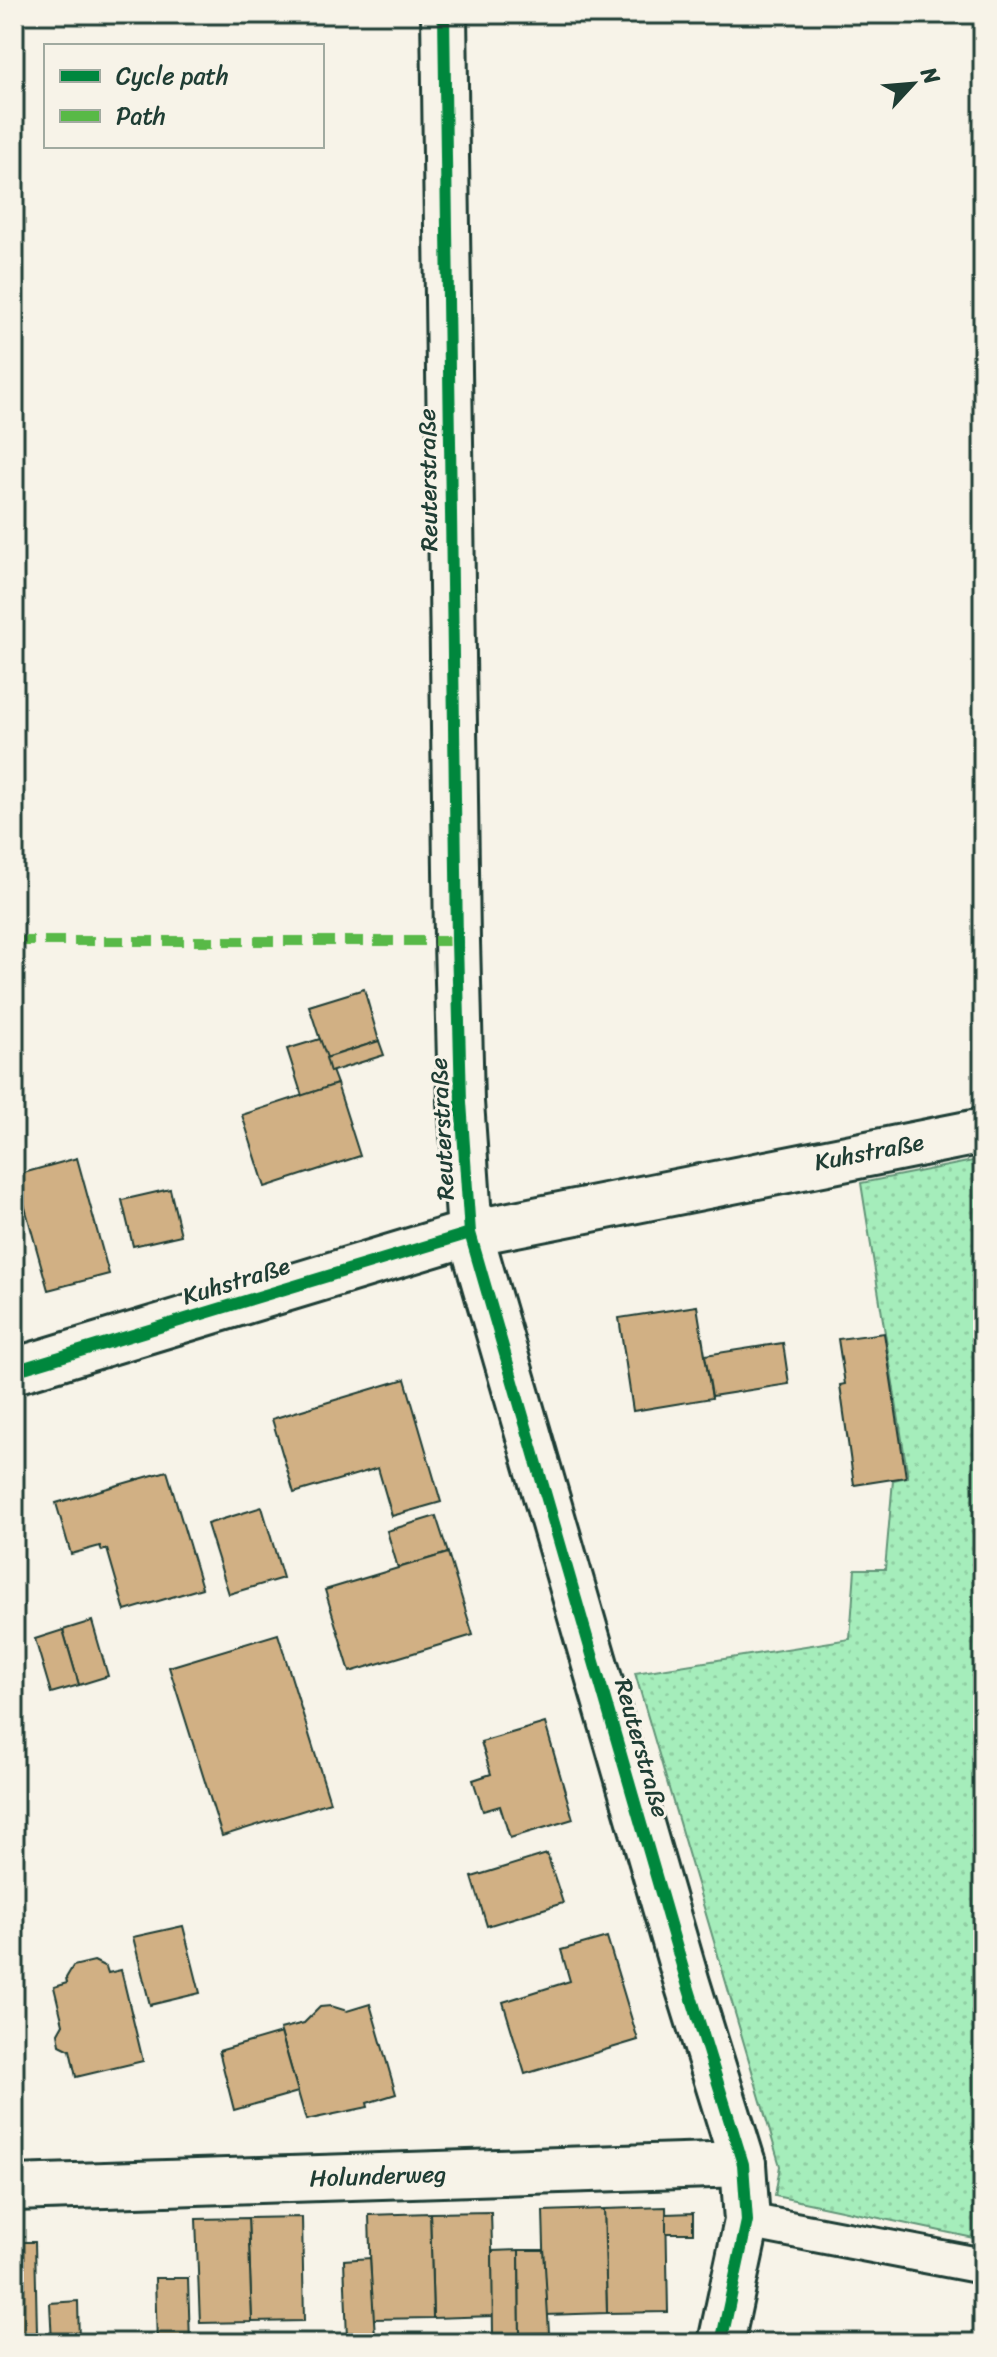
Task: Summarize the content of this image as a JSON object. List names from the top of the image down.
{
  "streets": {
    "street": ["Reuterstraße", "Kuhstraße", "Holunderweg"]
  },
  "crossings": [
    ["Reuterstraße", "Kuhstraße"],
    ["Reuterstraße", "Holunderweg"]
  ],
  "legend": ["Cycle path", "Path"],
  "north": "top right"
}
